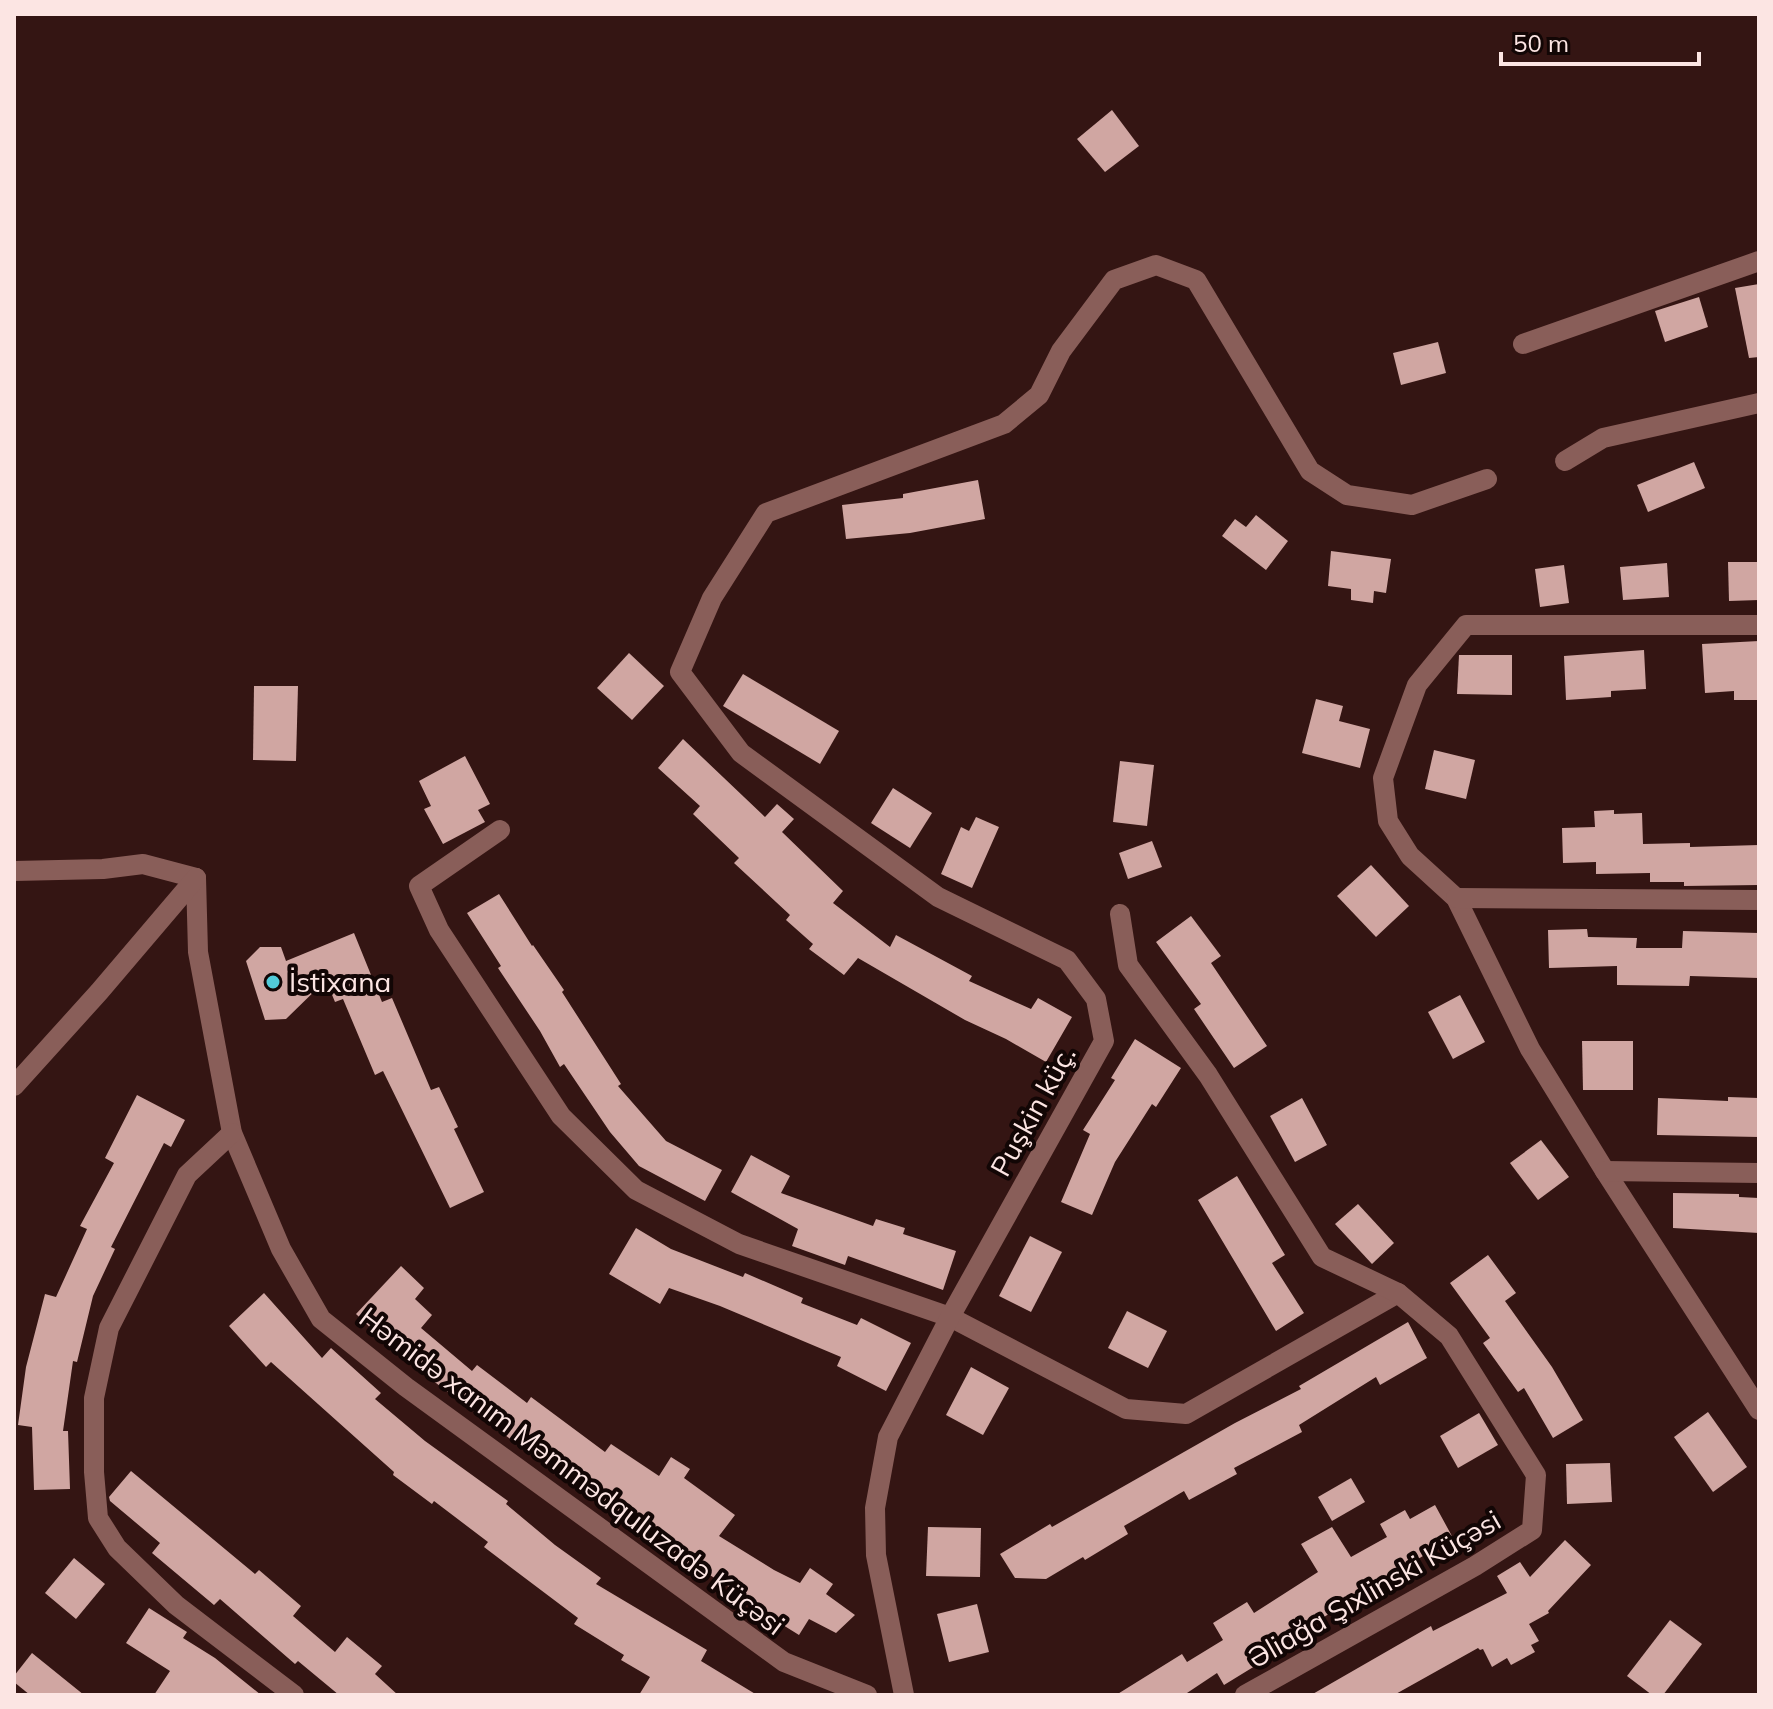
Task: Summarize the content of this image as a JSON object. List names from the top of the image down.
{
  "streets": {
    "street": ["Puşkin küç.", "Həmidə xanım Məmmədquluzadə Küçəsi", "Əliağa Şıxlinski Küçəsi"]
  },
  "places": ["İstixana"],
  "scale_bar": "50 m"
}
